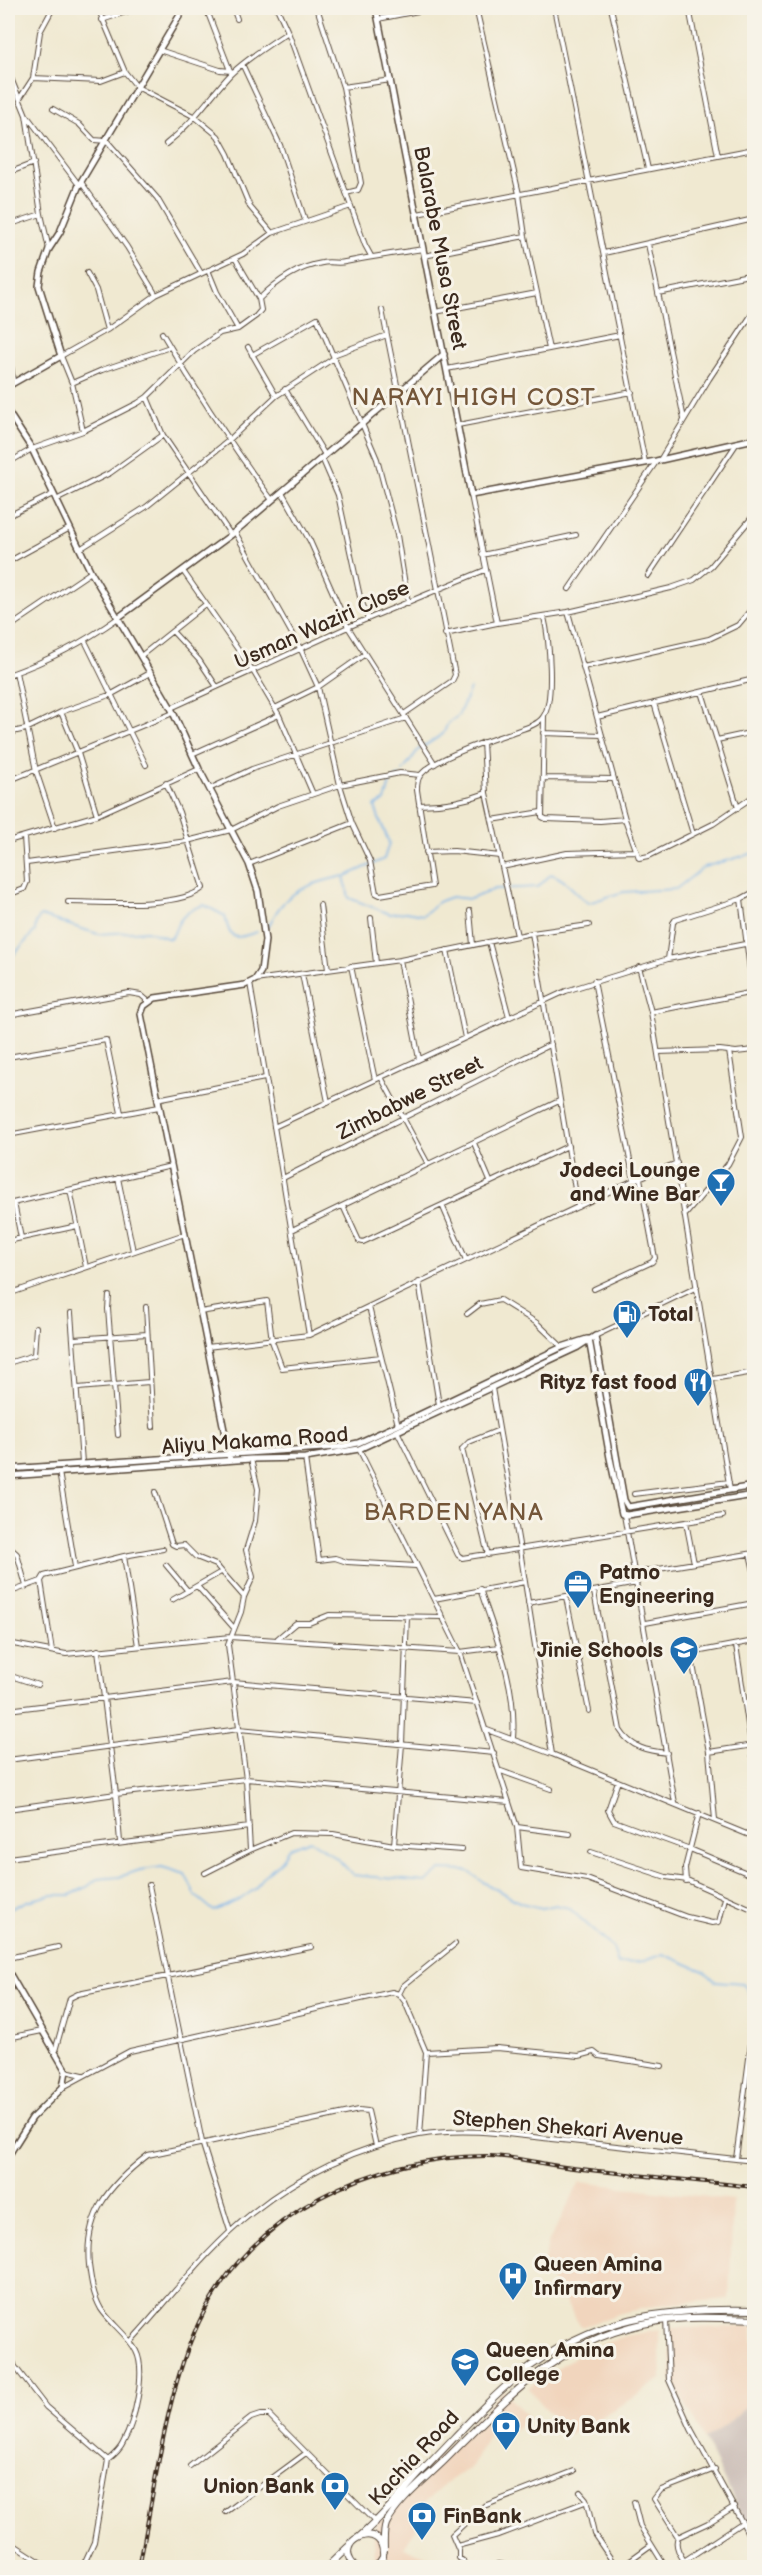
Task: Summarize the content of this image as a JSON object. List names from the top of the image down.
{
  "streets": {
    "main road": ["Kachia Road"],
    "street": [
      "Balarabe Musa Street",
      "Usman Waziri Close",
      "Zimbabwe Street",
      "Aliyu Makama Road",
      "Stephen Shekari Avenue"
    ]
  },
  "districts": ["NARAYI HIGH COST", "BARDEN YANA"],
  "places": {
    "bar": ["Jodeci Lounge and Wine Bar"],
    "fuel station": ["Total"],
    "restaurant": ["Rityz fast food"],
    "office": ["Patmo Engineering"],
    "school or university": ["Jinie Schools", "Queen Amina College"],
    "hospital": ["Queen Amina Infirmary"],
    "bank": ["Unity Bank", "Union Bank", "FinBank"]
  }
}
